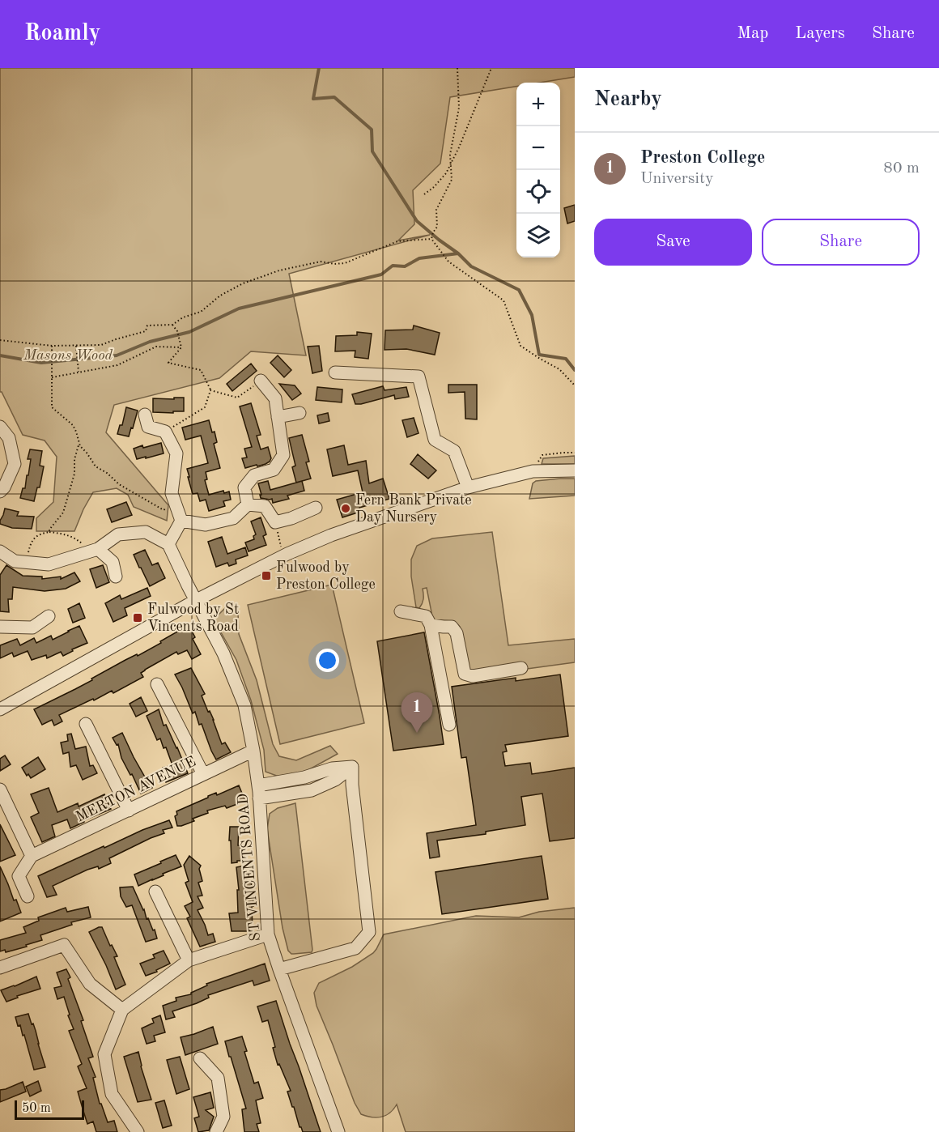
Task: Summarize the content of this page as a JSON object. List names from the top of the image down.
{
  "streets": {
    "street": ["MERTON AVENUE", "ST VINCENTS ROAD"]
  },
  "crossings": [
    ["MERTON AVENUE", "ST VINCENTS ROAD"]
  ],
  "parks": ["Masons Wood"],
  "places": {
    "other": ["Fern Bank Private Day Nursery"],
    "transit": ["Fulwood by Preston College", "Fulwood by St Vincents Road"]
  },
  "scale_bar": "50 m",
  "page": {
    "header": "Roamly",
    "nav": ["Map", "Layers", "Share"],
    "heading": "Nearby",
    "map_buttons": ["+", "−"],
    "list": [
      {
        "mark": "1",
        "name": "Preston College",
        "note": "University",
        "value": "80 m"
      }
    ],
    "buttons": ["Save", "Share"],
    "pins": "1",
    "scale": "50 m"
  }
}
